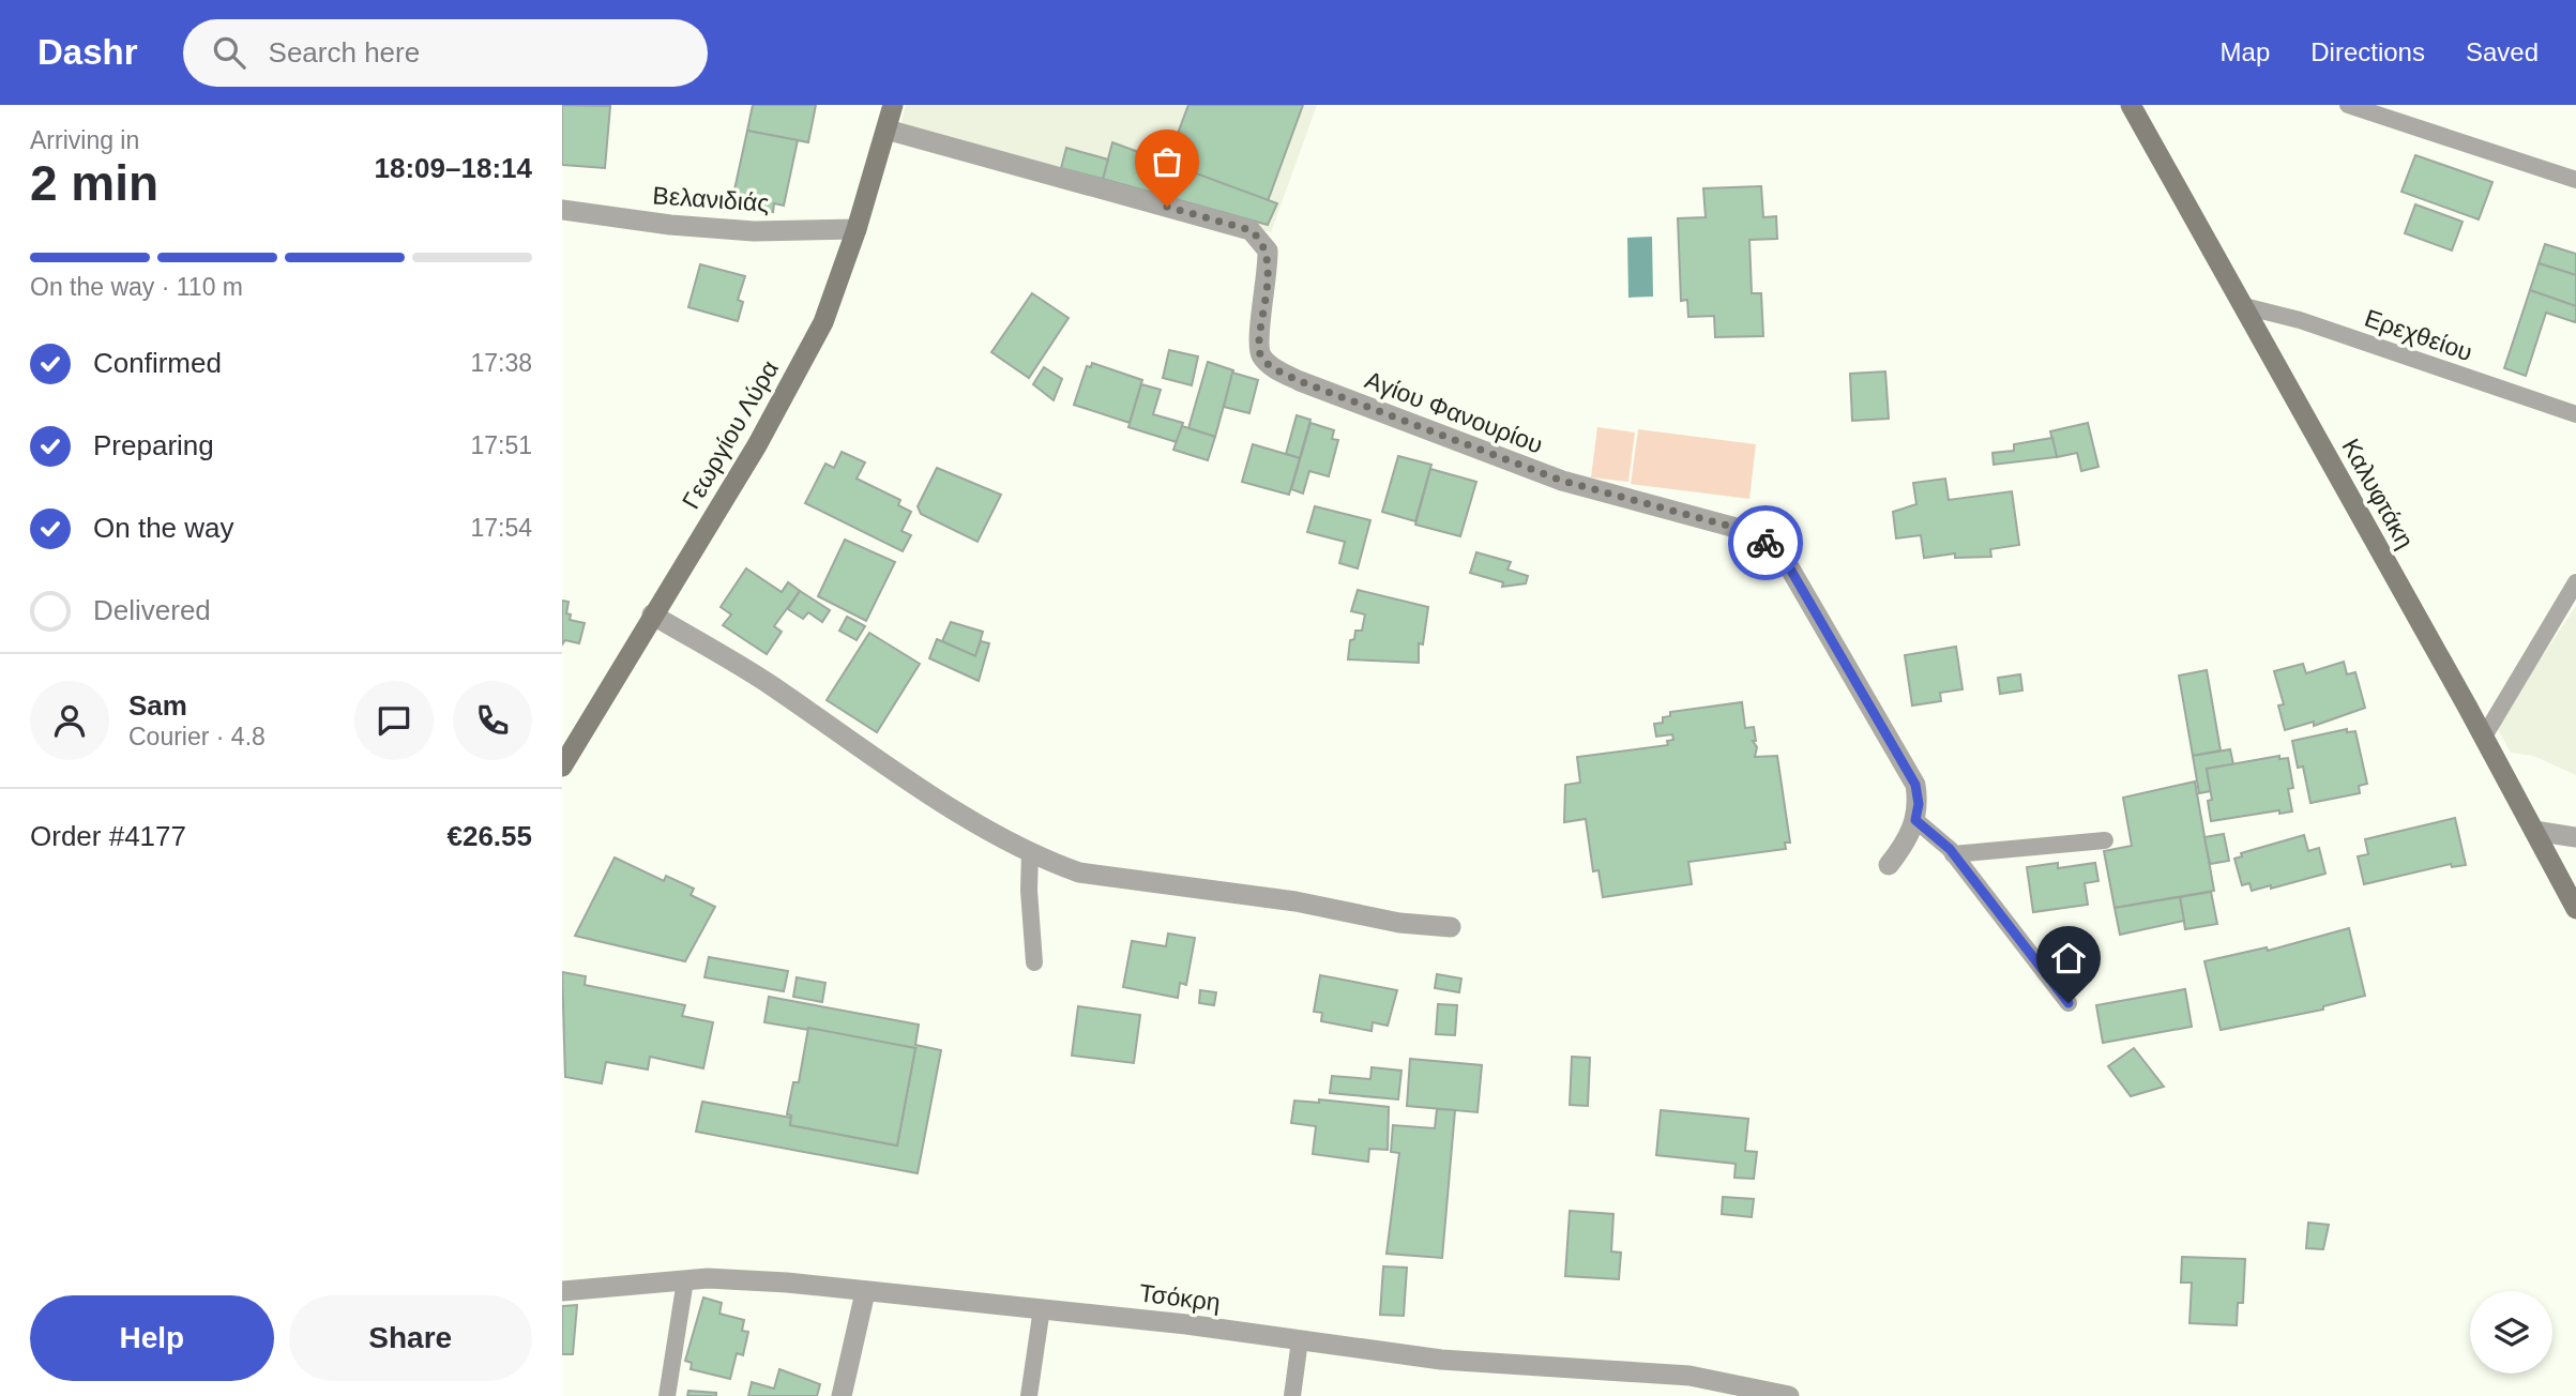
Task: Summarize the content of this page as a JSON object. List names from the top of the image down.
{
  "streets": {
    "main road": ["Γεωργίου Λύρα", "Καλυφτάκη"],
    "street": ["Βελανιδιάς", "Αγίου Φανουρίου", "Τσόκρη"],
    "lane": ["Ερεχθείου"]
  },
  "crossings": [
    ["Βελανιδιάς", "Γεωργίου Λύρα"],
    ["Ερεχθείου", "Καλυφτάκη"],
    ["Αγίου Φανουρίου", "Γεωργίου Λύρα"]
  ],
  "page": {
    "header": "Dashr",
    "search": "Search here",
    "nav": ["Map", "Directions", "Saved"],
    "heading": ["2 min", "Arriving in", "18:09–18:14"],
    "panel": [
      "Sam",
      "Courier · 4.8",
      "Order #4177",
      "€26.55"
    ],
    "bar": "On the way · 110 m",
    "list": [
      ["Confirmed", "17:38"],
      ["Preparing", "17:51"],
      ["On the way", "17:54"],
      "Delivered"
    ],
    "buttons": ["Help", "Share"]
  }
}
